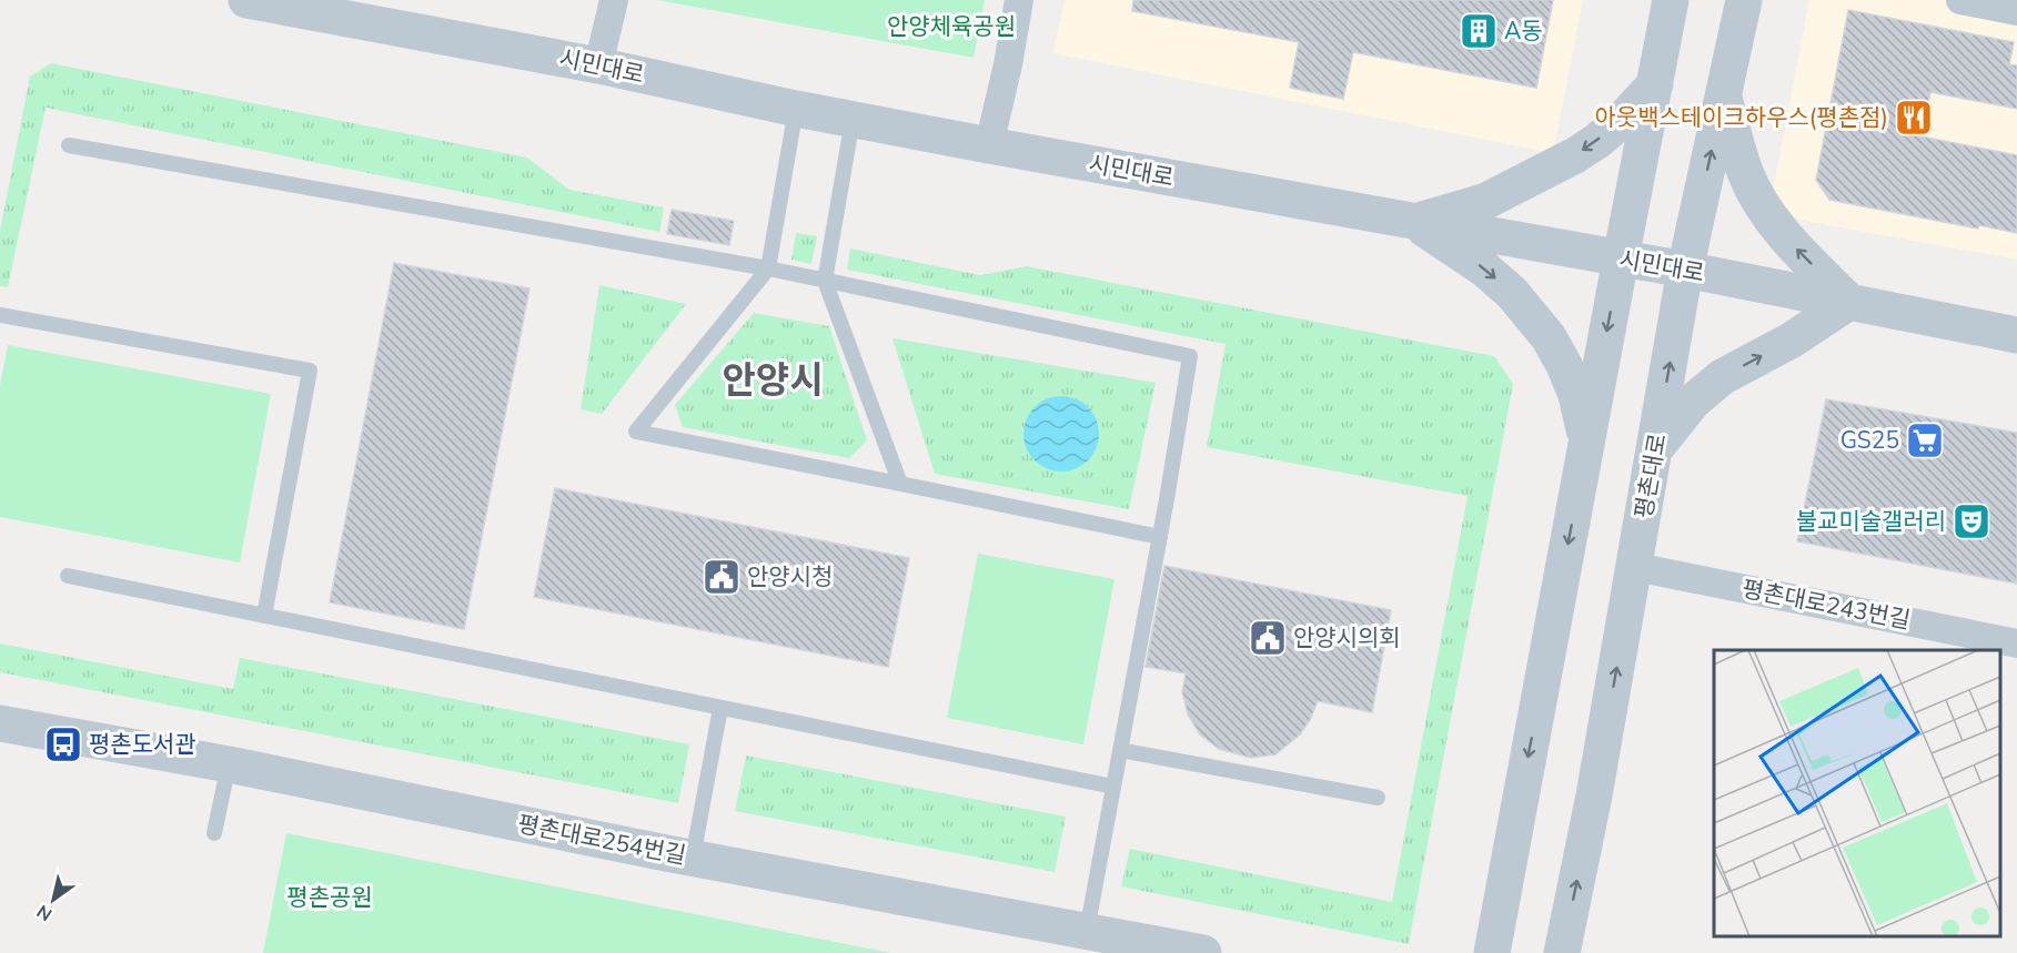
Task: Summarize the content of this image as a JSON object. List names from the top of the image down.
{
  "streets": {
    "street": [
      "시민대로",
      "평촌대로",
      "평촌대로243번길",
      "평촌대로254번길"
    ]
  },
  "crossings": [
    ["시민대로", "평촌대로"],
    ["평촌대로", "평촌대로243번길"]
  ],
  "districts": ["안양시"],
  "parks": ["안양체육공원", "평촌공원"],
  "places": {
    "building": ["A동"],
    "restaurant": ["아웃백스테이크하우스(평촌점)"],
    "supermarket": ["GS25"],
    "theatre": ["불교미술갤러리"],
    "public building": ["안양시청", "안양시의회"],
    "bus stop": ["평촌도서관"]
  },
  "north": "bottom left"
}
